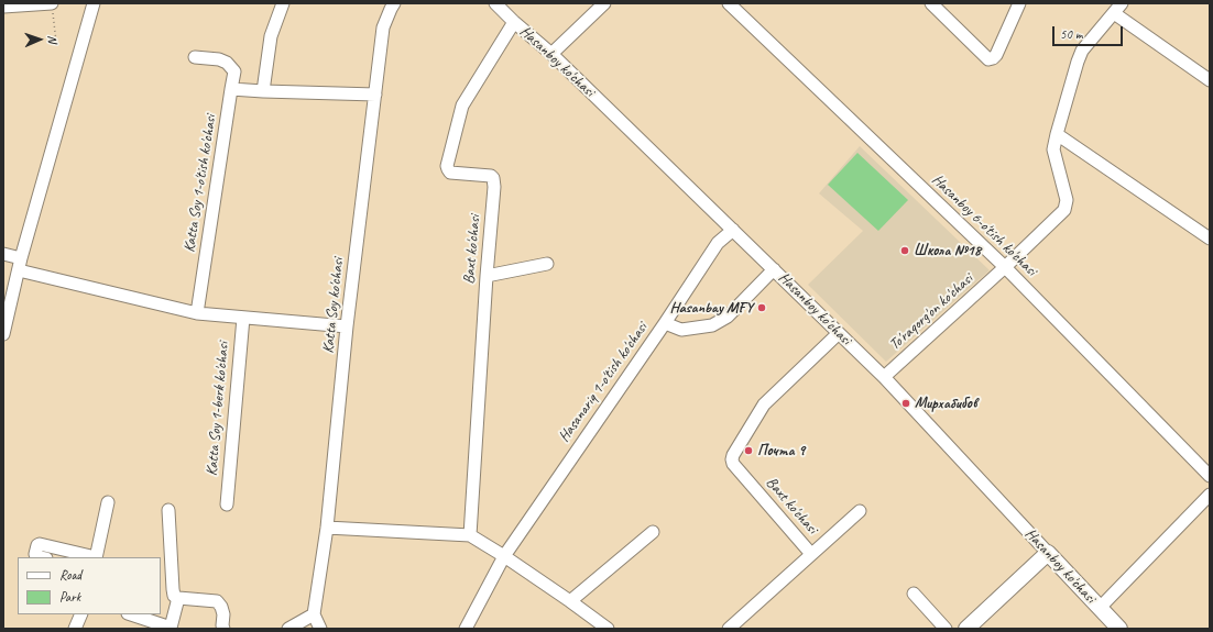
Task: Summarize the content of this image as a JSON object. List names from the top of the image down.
{
  "streets": {
    "main road": ["Hasanboy ko'chasi"],
    "street": [
      "Katta Soy 1-o'tish ko'chasi",
      "Hasanboy 6-o'tish ko'chasi",
      "Baxt ko'chasi",
      "Katta Soy ko'chasi",
      "To'raqorg'on ko'chasi",
      "Hasanariq 1-o'tish ko'chasi",
      "Katta Soy 1-berk ko'chasi"
    ]
  },
  "crossings": [
    ["Hasanboy ko'chasi", "Baxt ko'chasi"],
    ["Hasanboy ko'chasi", "To'raqorg'on ko'chasi"],
    ["Hasanboy ko'chasi", "Hasanariq 1-o'tish ko'chasi"],
    ["Hasanboy 6-o'tish ko'chasi", "To'raqorg'on ko'chasi"]
  ],
  "places": [
    "Школа №18",
    "Hasanbay MFY",
    "Мирхабибов",
    "Почта 9"
  ],
  "legend": ["Road", "Park"],
  "scale_bar": "50 m",
  "north": "right"
}
